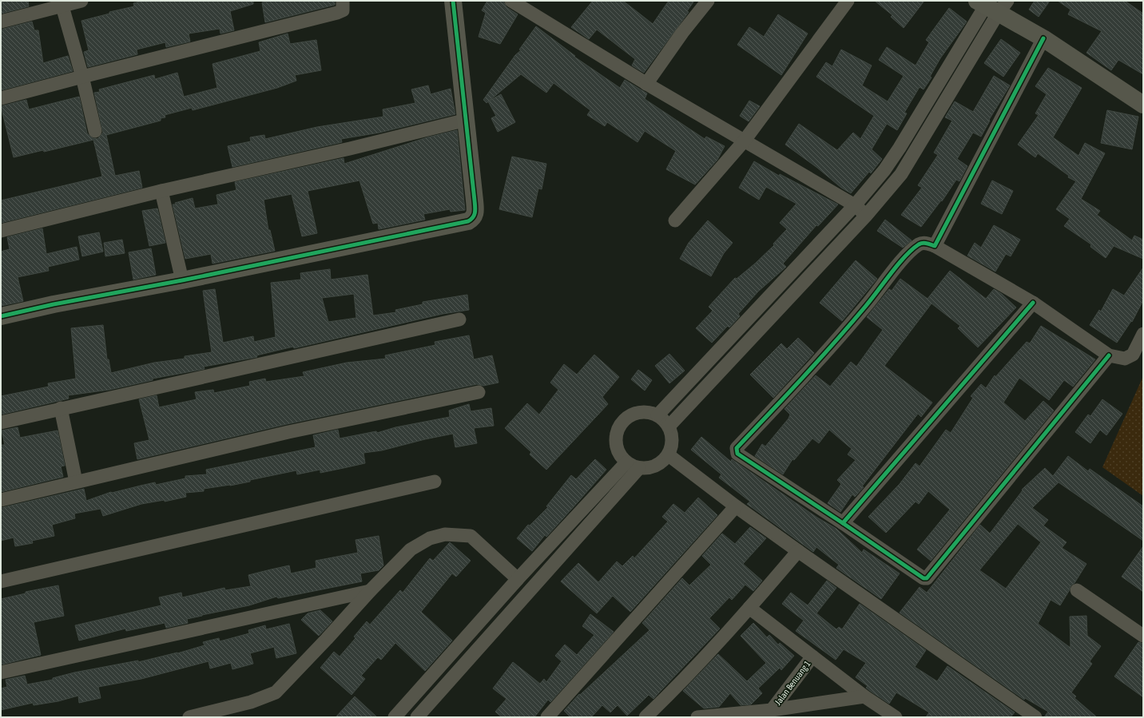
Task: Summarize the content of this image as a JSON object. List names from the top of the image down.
{
  "streets": {
    "street": ["Jalan Benuang 1"]
  }
}
